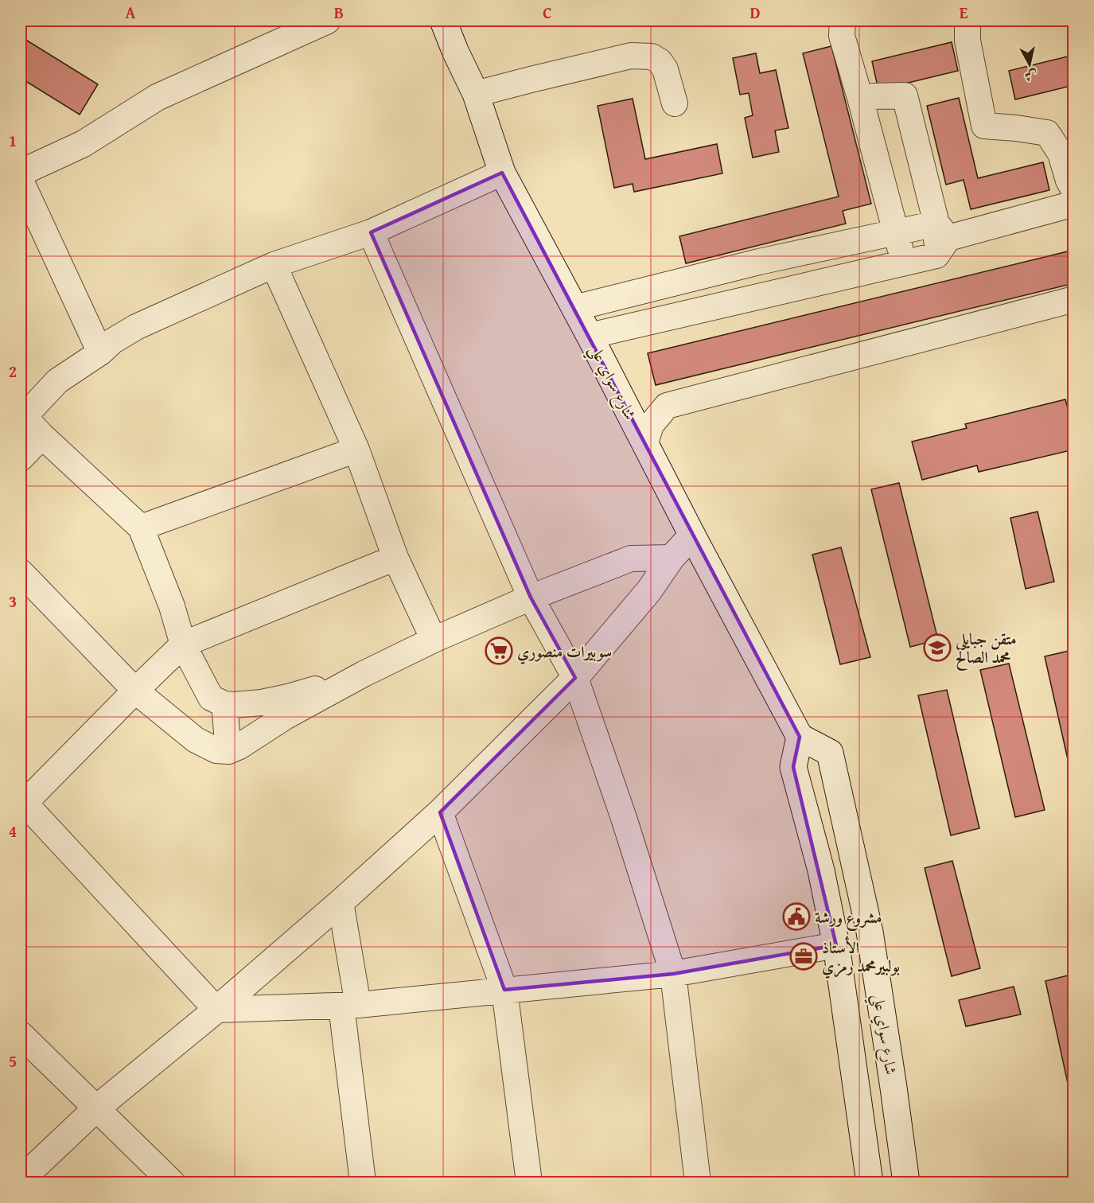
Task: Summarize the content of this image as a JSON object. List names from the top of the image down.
{
  "streets": {
    "main road": ["شارع سواي علي"]
  },
  "places": {
    "school or university": ["متقن جبايلي محمد الصالح"],
    "supermarket": ["سوبيرات منصوري"],
    "public building": ["مشروع ورشة"],
    "office": ["الأستاذ بولبيرمحمد رمزي"]
  },
  "north": "bottom",
  "grid": {
    "columns": [
      "A",
      "B",
      "C",
      "D",
      "E"
    ],
    "rows": [
      "1",
      "2",
      "3",
      "4",
      "5"
    ]
  }
}
